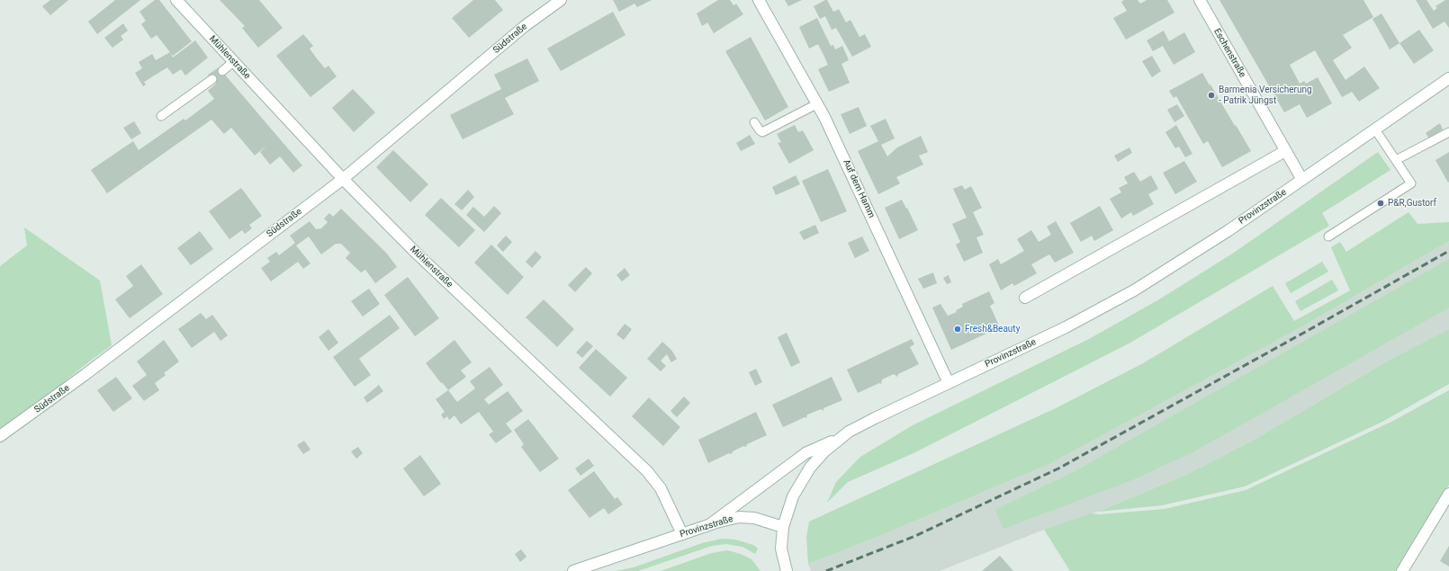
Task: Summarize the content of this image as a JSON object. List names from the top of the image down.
{
  "streets": {
    "street": [
      "Südstraße",
      "Eschenstraße",
      "Mühlenstraße",
      "Auf dem Hamm",
      "Provinzstraße"
    ]
  },
  "crossings": [
    ["Südstraße", "Mühlenstraße"],
    ["Eschenstraße", "Provinzstraße"],
    ["Mühlenstraße", "Provinzstraße"],
    ["Auf dem Hamm", "Provinzstraße"]
  ],
  "places": ["Barmenia Versicherung - Patrik Jüngst", "P&R,Gustorf", "Fresh&Beauty"]
}
